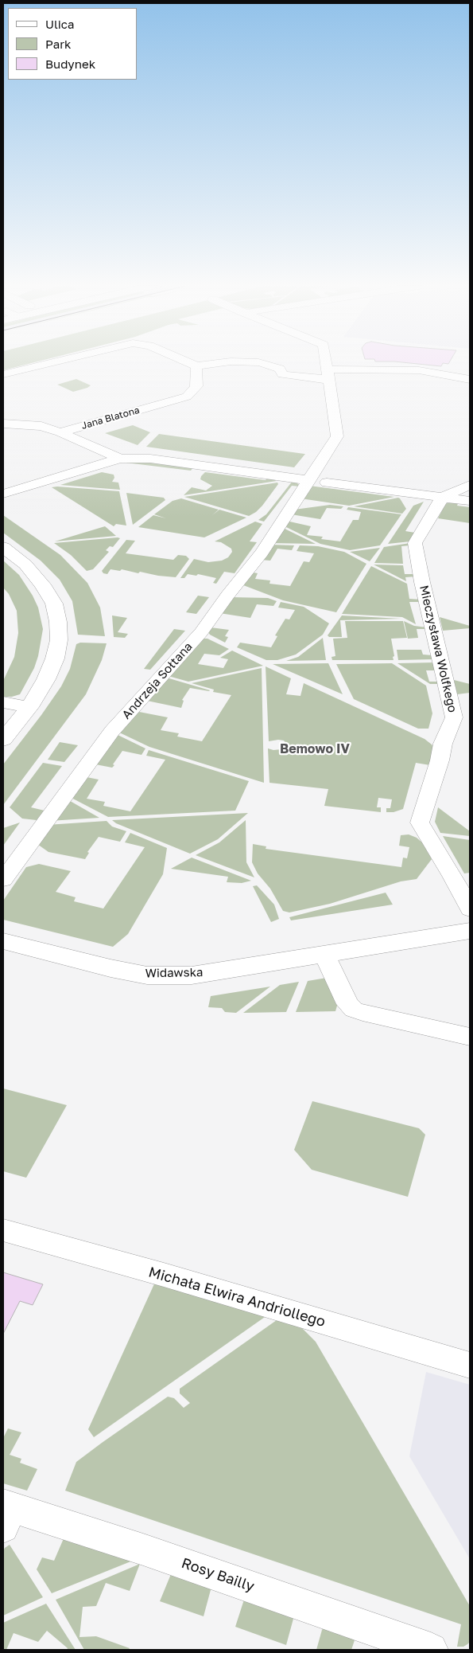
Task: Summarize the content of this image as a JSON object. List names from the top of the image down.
{
  "streets": {
    "street": [
      "Jana Blatona",
      "Mieczysława Wolfkego",
      "Andrzeja Sołtana",
      "Widawska",
      "Michała Elwira Andriollego",
      "Rosy Bailly"
    ]
  },
  "crossings": [
    ["Jana Blatona", "Andrzeja Sołtana"]
  ],
  "districts": ["Bemowo IV"],
  "legend": ["Ulica", "Park", "Budynek"]
}
